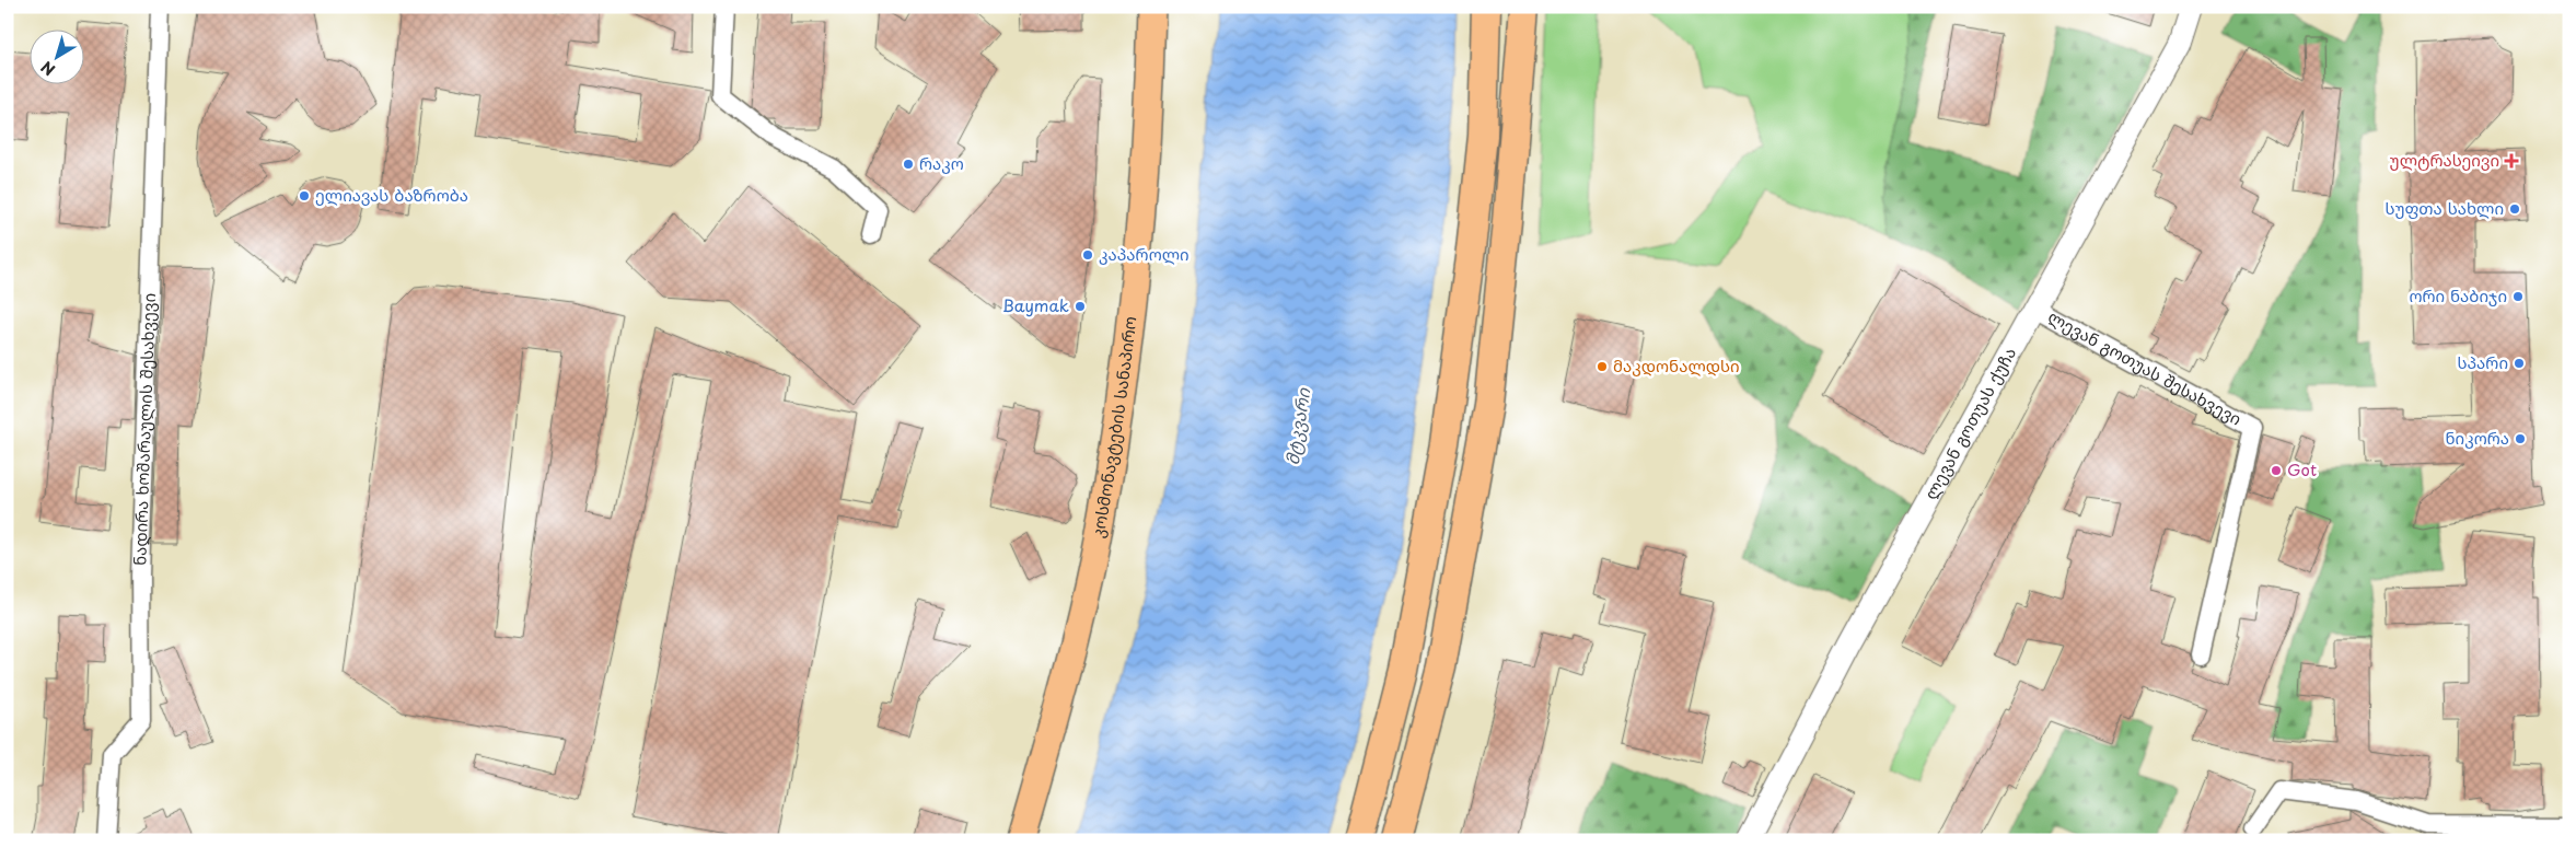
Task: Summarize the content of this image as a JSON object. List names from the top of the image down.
{
  "streets": {
    "main road": ["კოსმონავტების სანაპირო"],
    "street": ["ლევან გოთუას შესახვევი", "ლევან გოთუას ქუჩა", "ნადირა ხოშარაულის შესახვევი"]
  },
  "crossings": [
    ["ლევან გოთუას შესახვევი", "ლევან გოთუას ქუჩა"]
  ],
  "water": ["მტკვარი"],
  "places": {
    "health": ["ულტრასეივი"],
    "other": [
      "რაკო",
      "ელიავას ბაზრობა",
      "სუფთა სახლი",
      "კაპაროლი",
      "ორი ნაბიჯი",
      "Baymak",
      "სპარი",
      "მაკდონალდსი",
      "ნიკორა",
      "Got"
    ]
  },
  "north": "bottom left"
}
